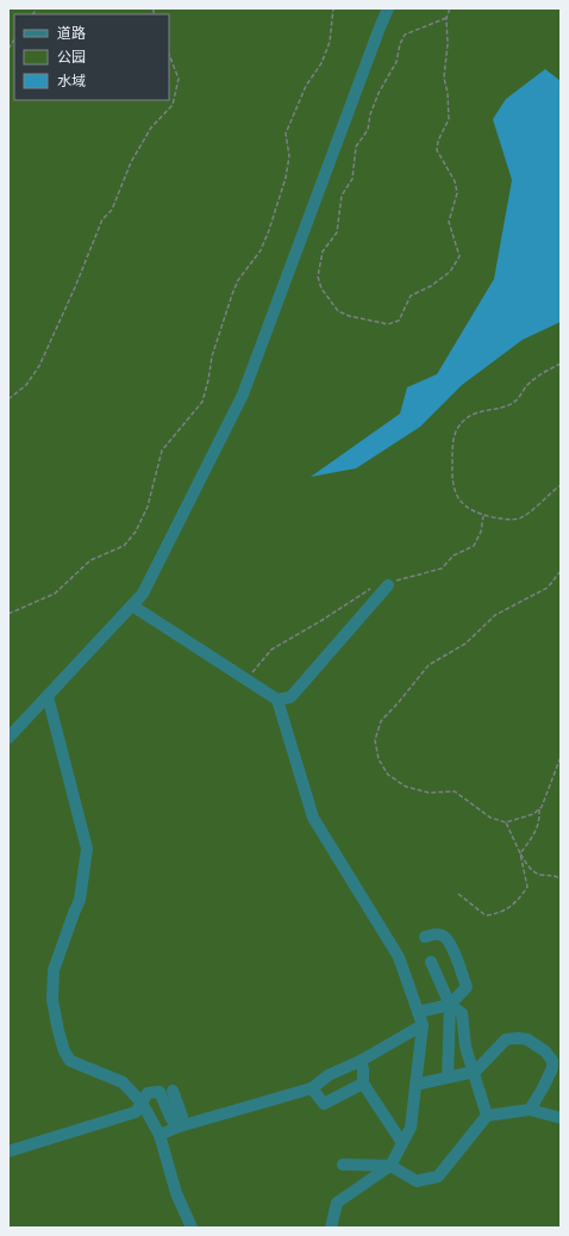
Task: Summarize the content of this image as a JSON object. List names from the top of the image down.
{
  "legend": ["道路", "公园", "水域"]
}
